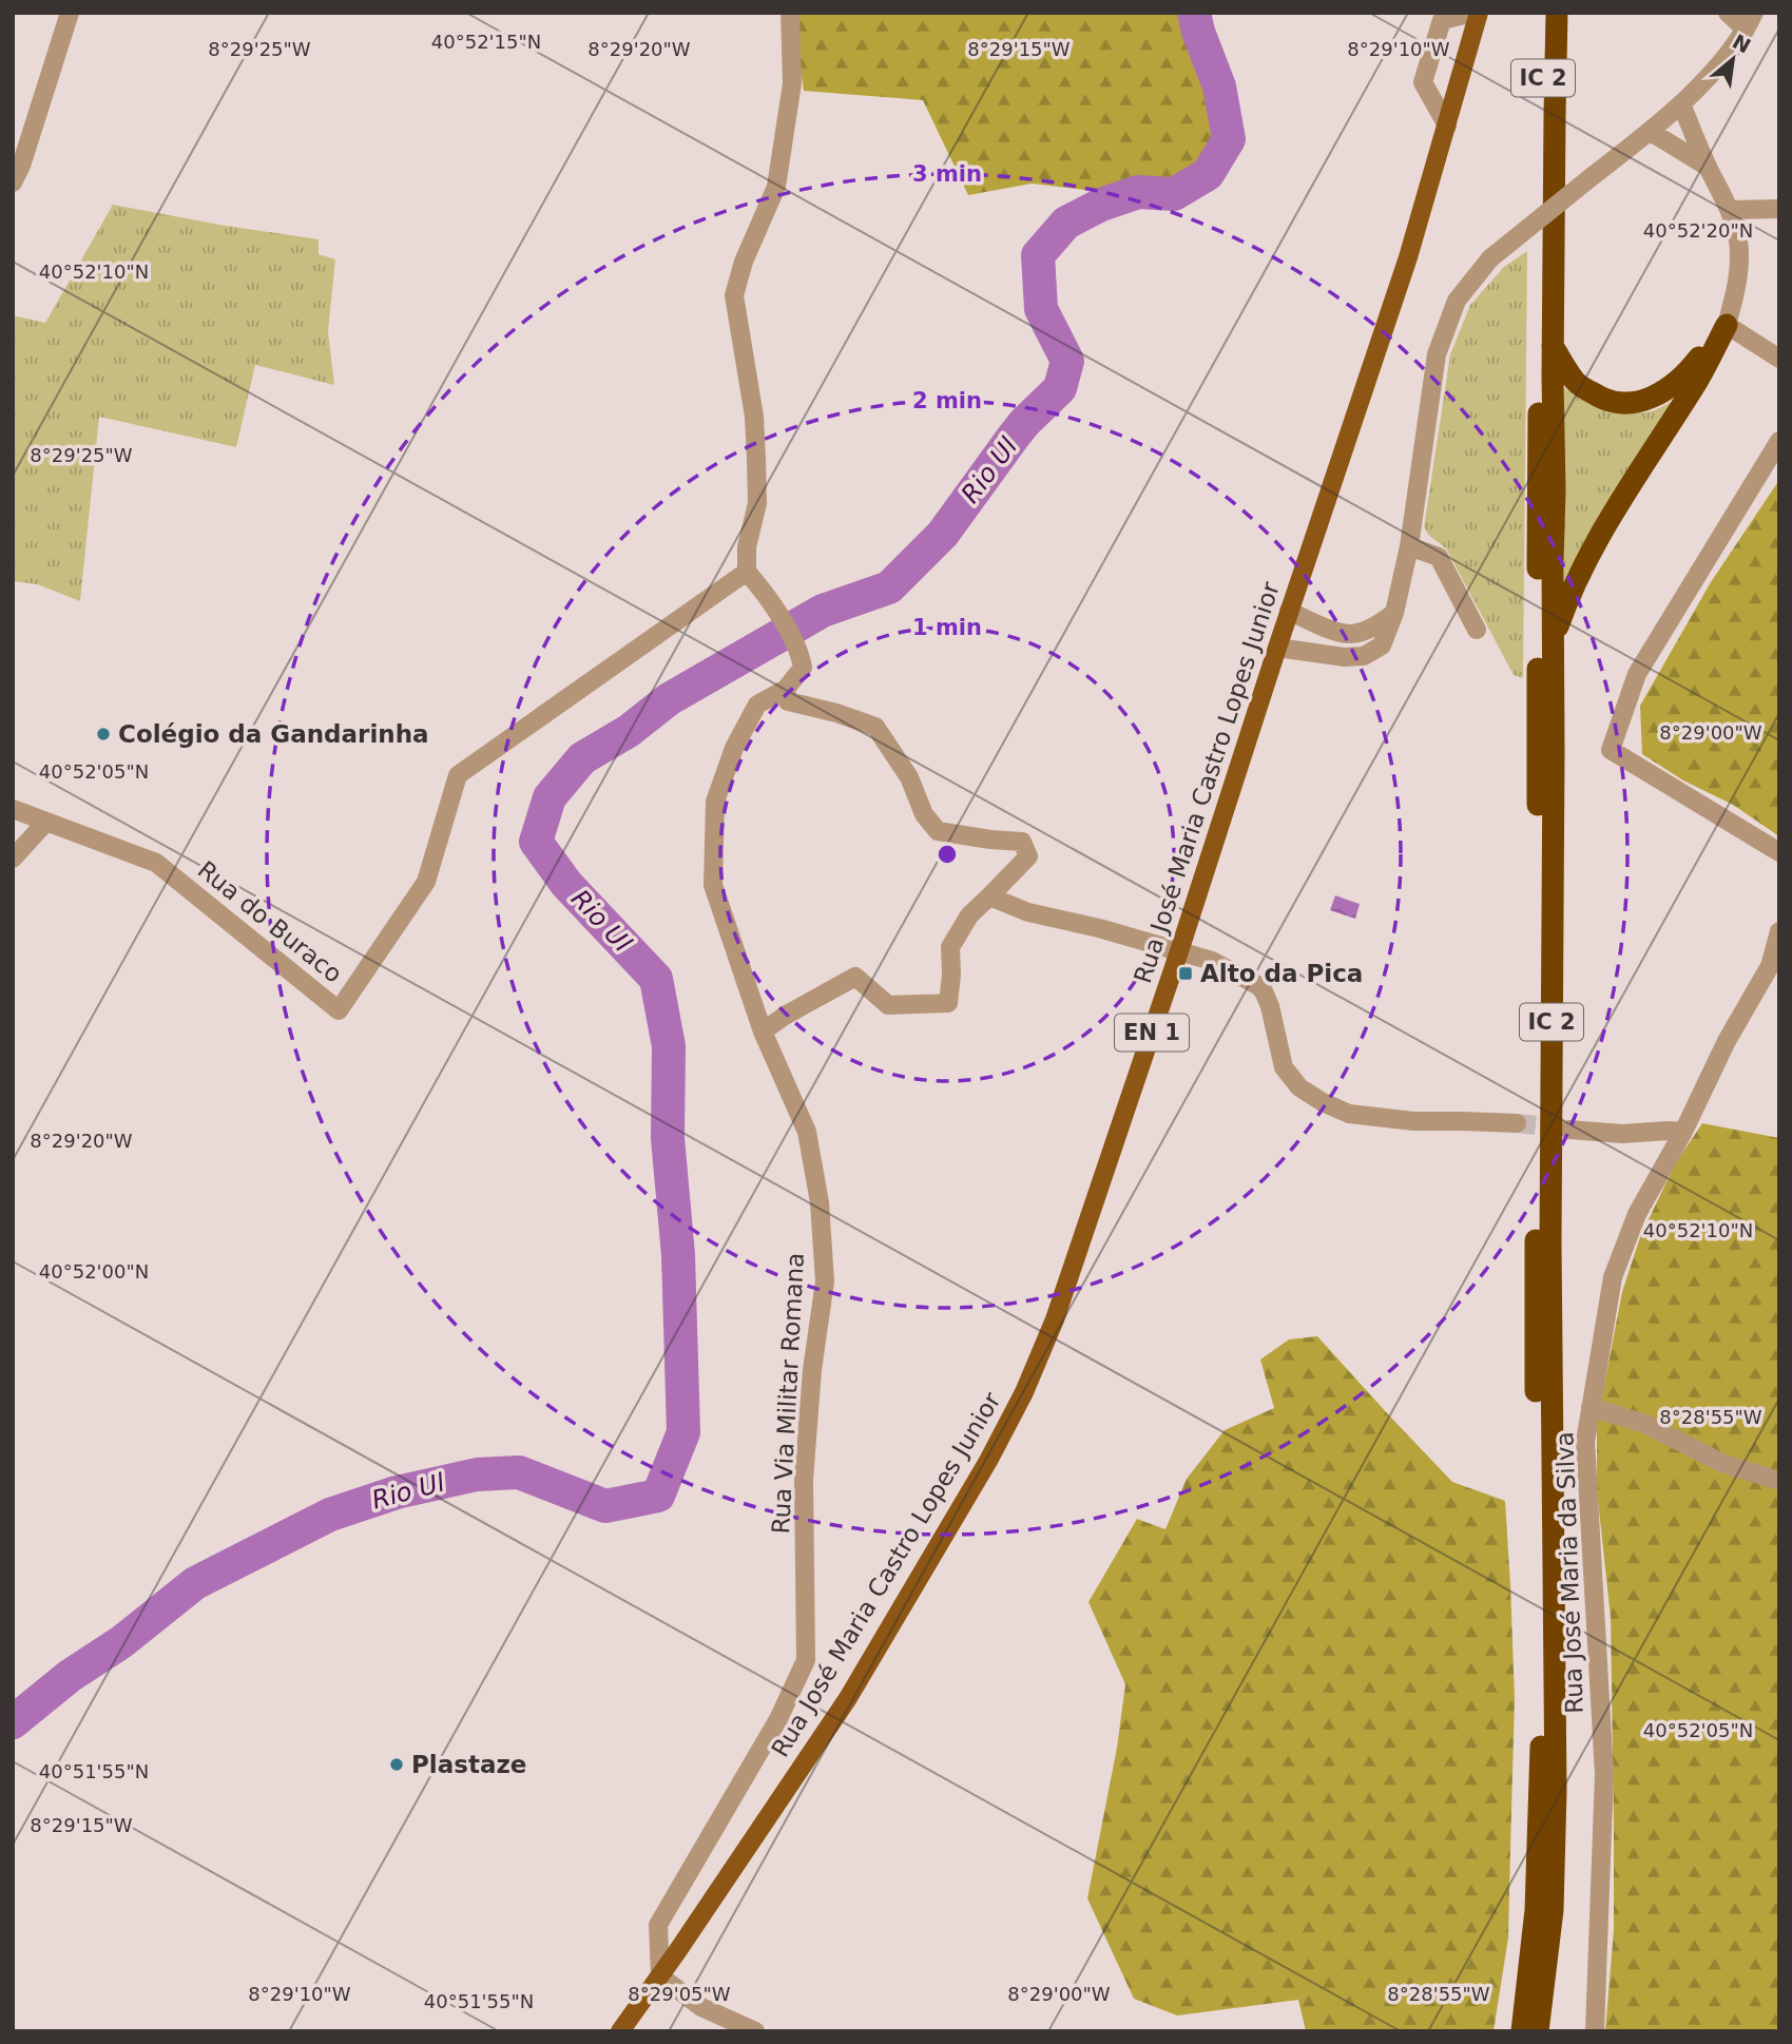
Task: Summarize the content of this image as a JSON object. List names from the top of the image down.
{
  "streets": {
    "highway": ["IC 2"],
    "main road": ["Rua José Maria Castro Lopes Junior", "EN 1"],
    "street": ["Rua do Buraco", "Rua Via Militar Romana", "Rua José Maria da Silva"]
  },
  "crossings": [
    ["Rua José Maria Castro Lopes Junior", "Rua Via Militar Romana"]
  ],
  "water": ["Rio Ul"],
  "places": {
    "other": ["Colégio da Gandarinha", "Plastaze"],
    "transit": ["Alto da Pica"]
  },
  "north": "top right",
  "coordinates": [
    "40°52'15\"N",
    "8°29'25\"W",
    "8°29'20\"W",
    "8°29'15\"W",
    "8°29'10\"W",
    "40°52'20\"N",
    "40°52'10\"N",
    "8°29'00\"W",
    "40°52'05\"N",
    "40°52'00\"N",
    "8°28'55\"W",
    "40°51'55\"N",
    "8°29'05\"W"
  ],
  "rings": ["3 min", "2 min", "1 min"]
}
